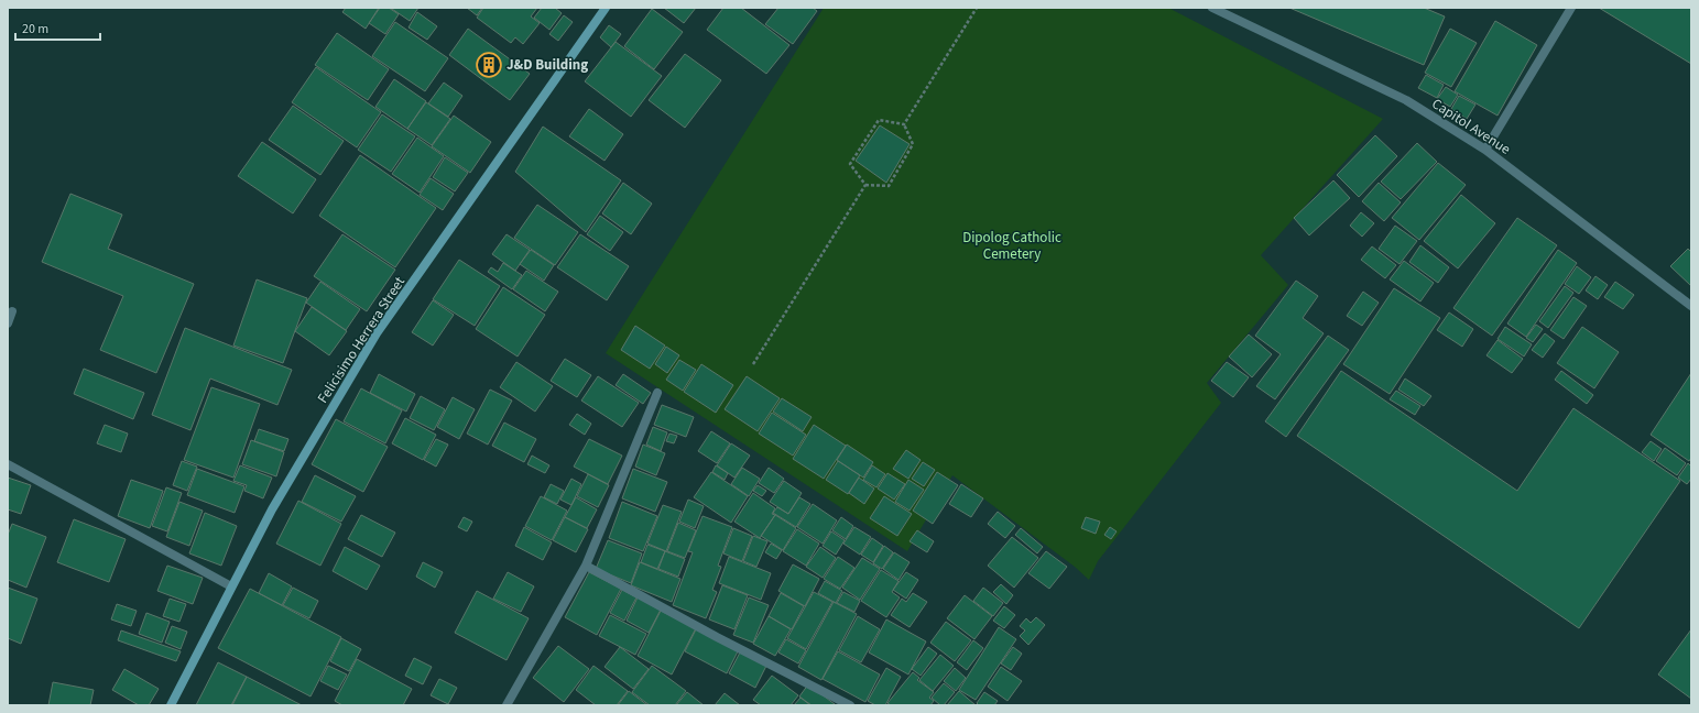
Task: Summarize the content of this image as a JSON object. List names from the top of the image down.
{
  "streets": {
    "street": ["Capitol Avenue", "Felicisimo Herrera Street"]
  },
  "parks": ["Dipolog Catholic Cemetery"],
  "places": {
    "building": ["J&D Building"]
  },
  "scale_bar": "20 m"
}
